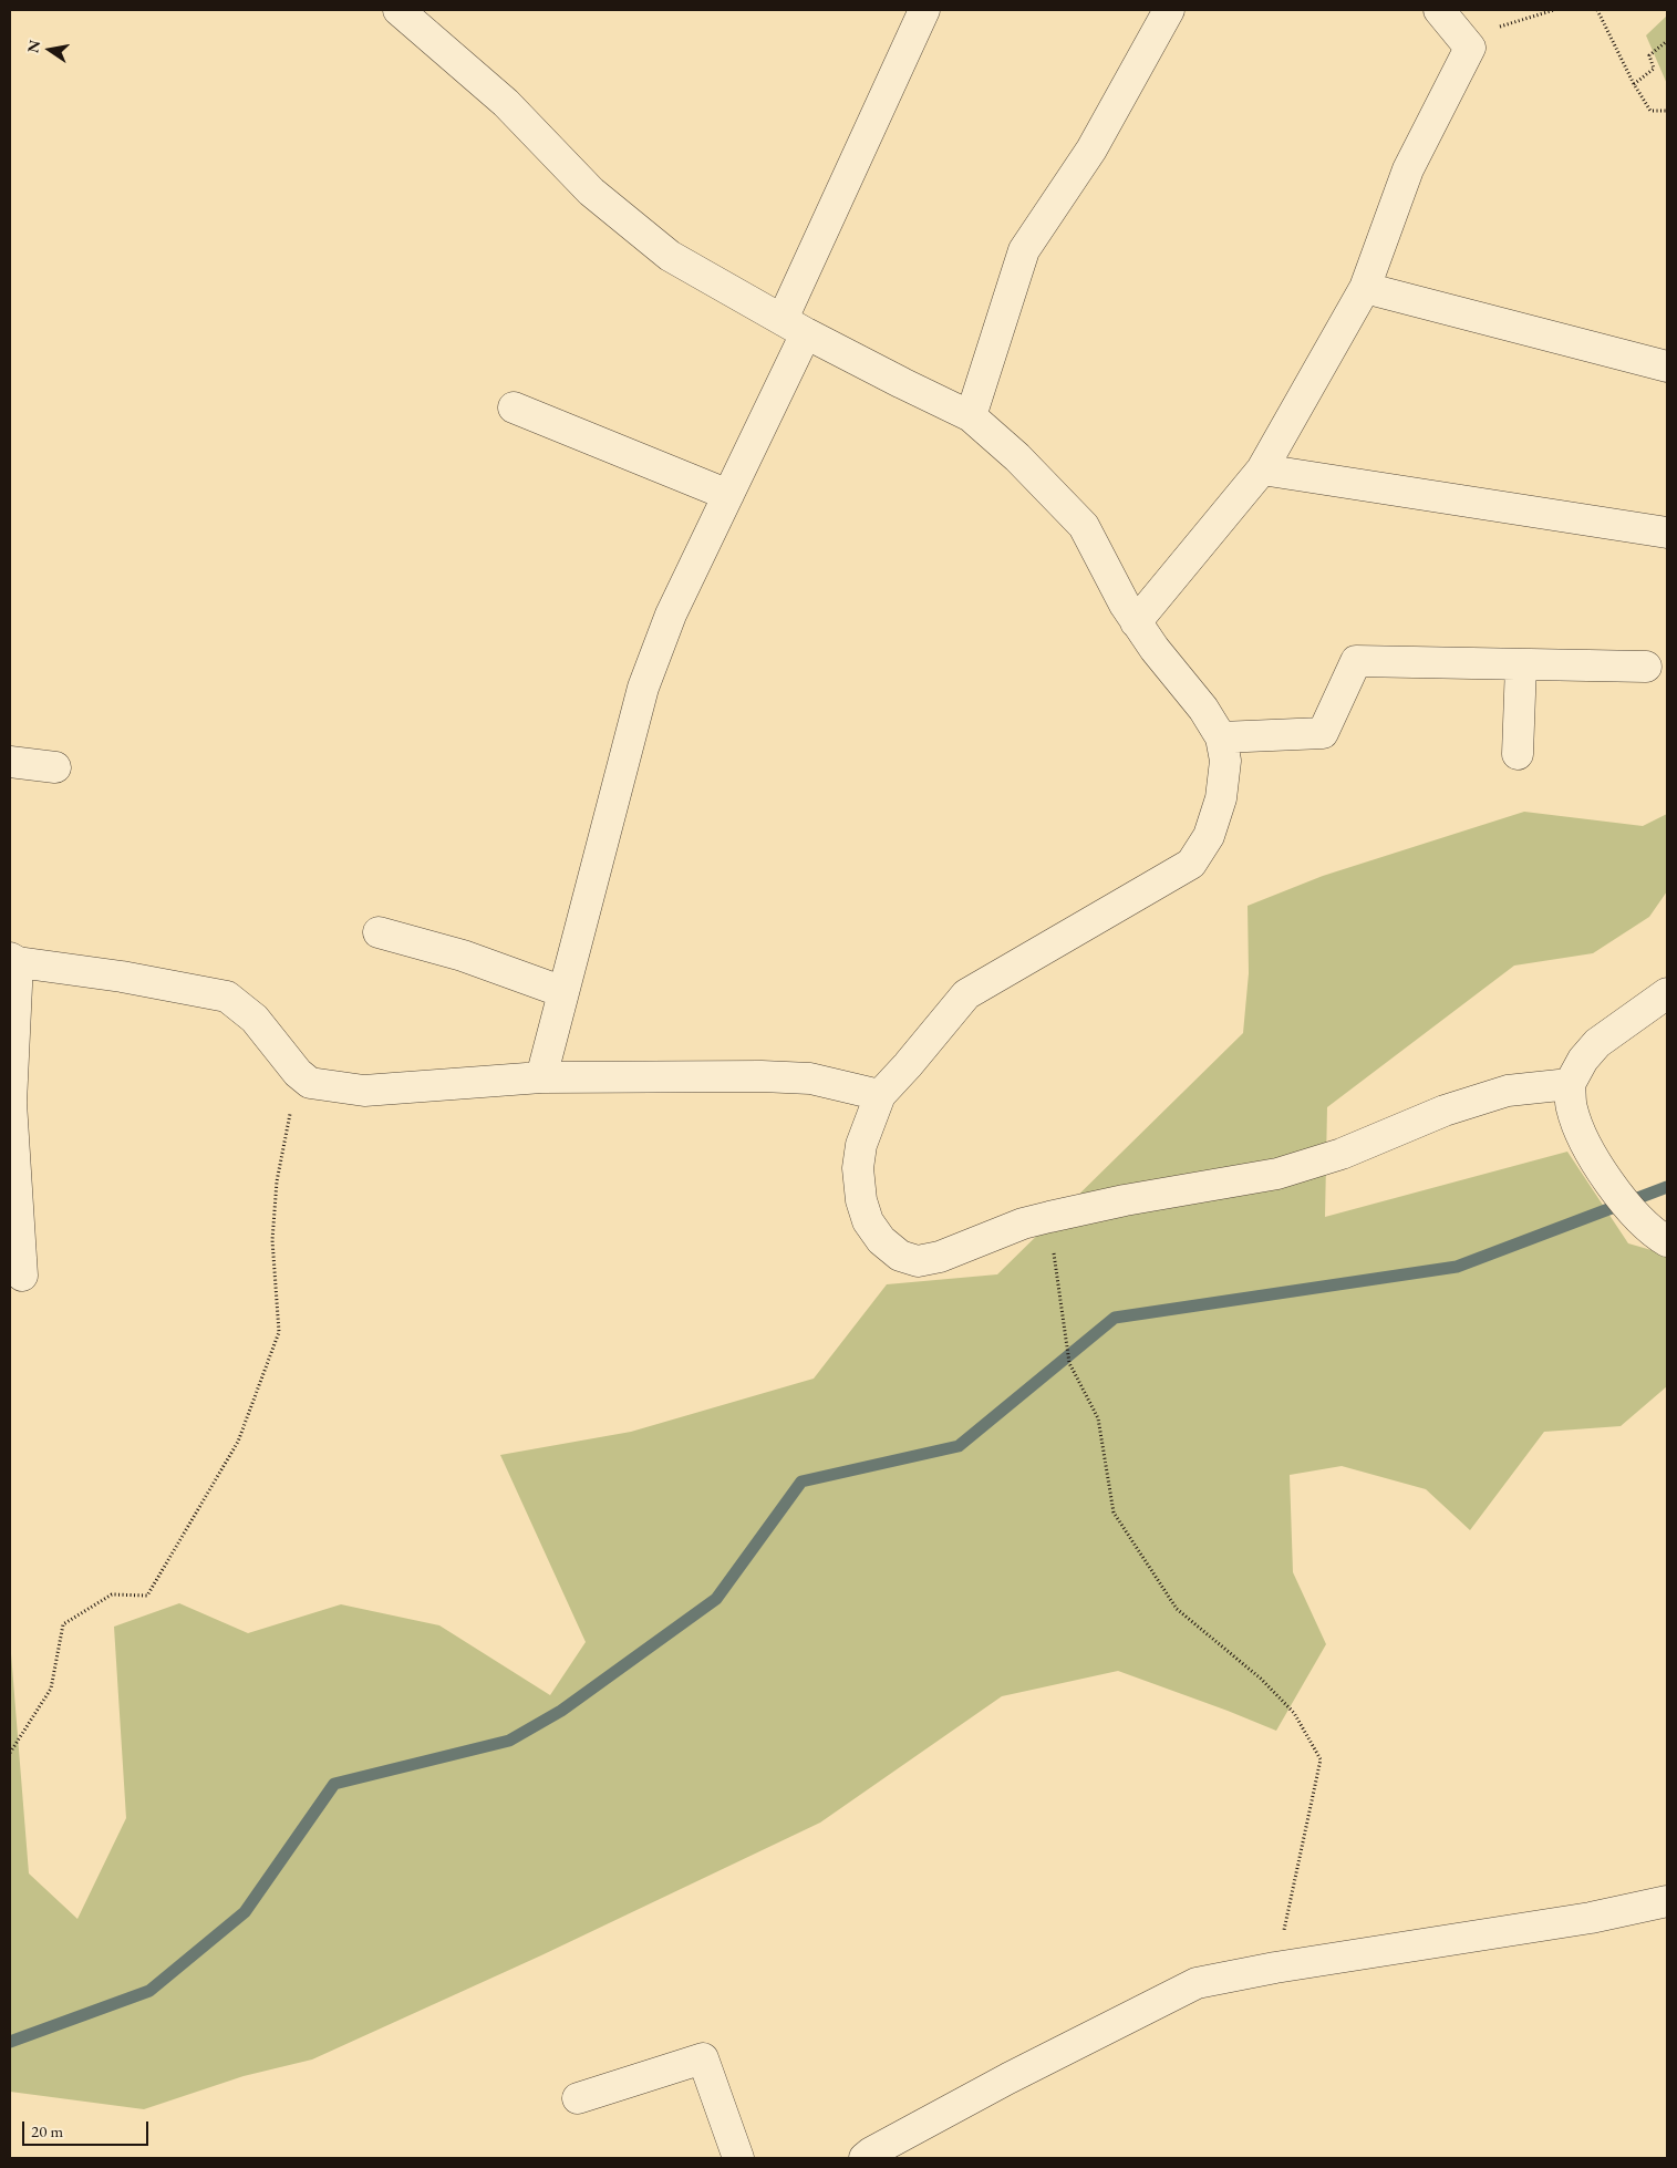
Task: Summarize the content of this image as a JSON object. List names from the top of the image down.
{
  "scale_bar": "20 m",
  "north": "left"
}
